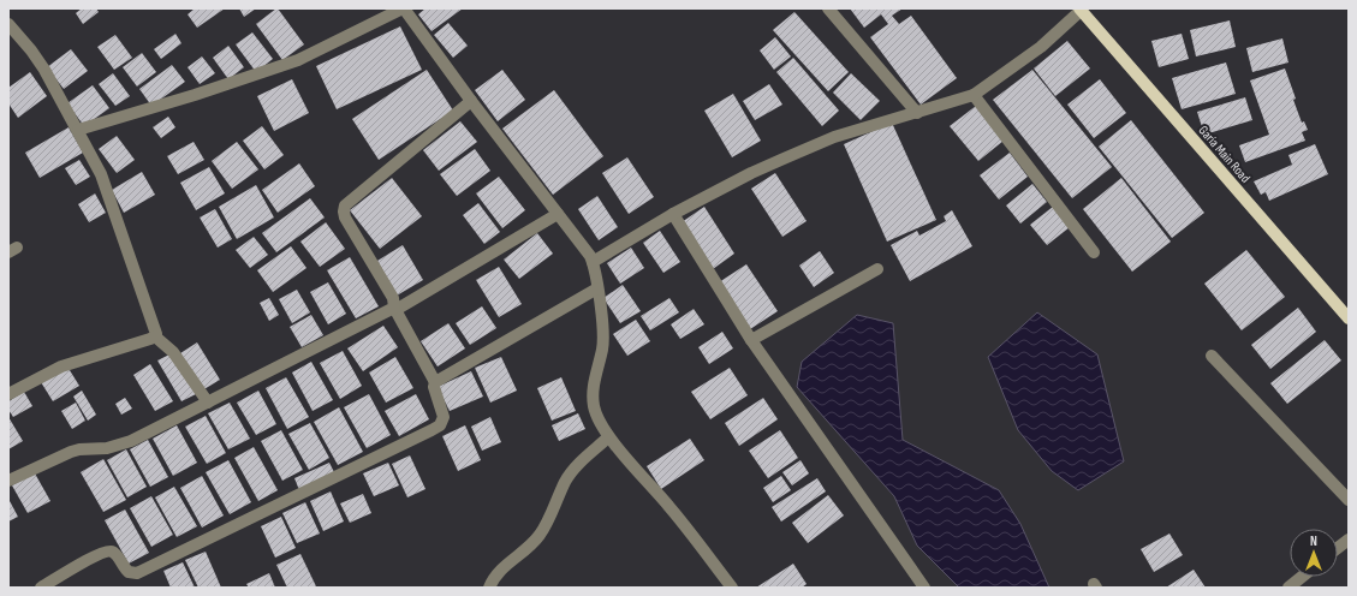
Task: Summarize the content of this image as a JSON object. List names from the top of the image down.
{
  "streets": {
    "main road": ["Garia Main Road"]
  },
  "north": "top"
}
